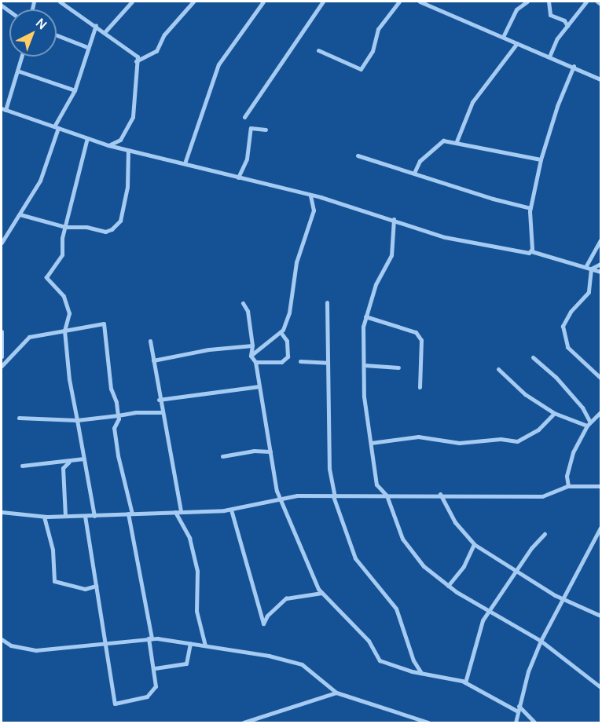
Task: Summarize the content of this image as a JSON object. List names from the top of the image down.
{
  "north": "top right"
}
